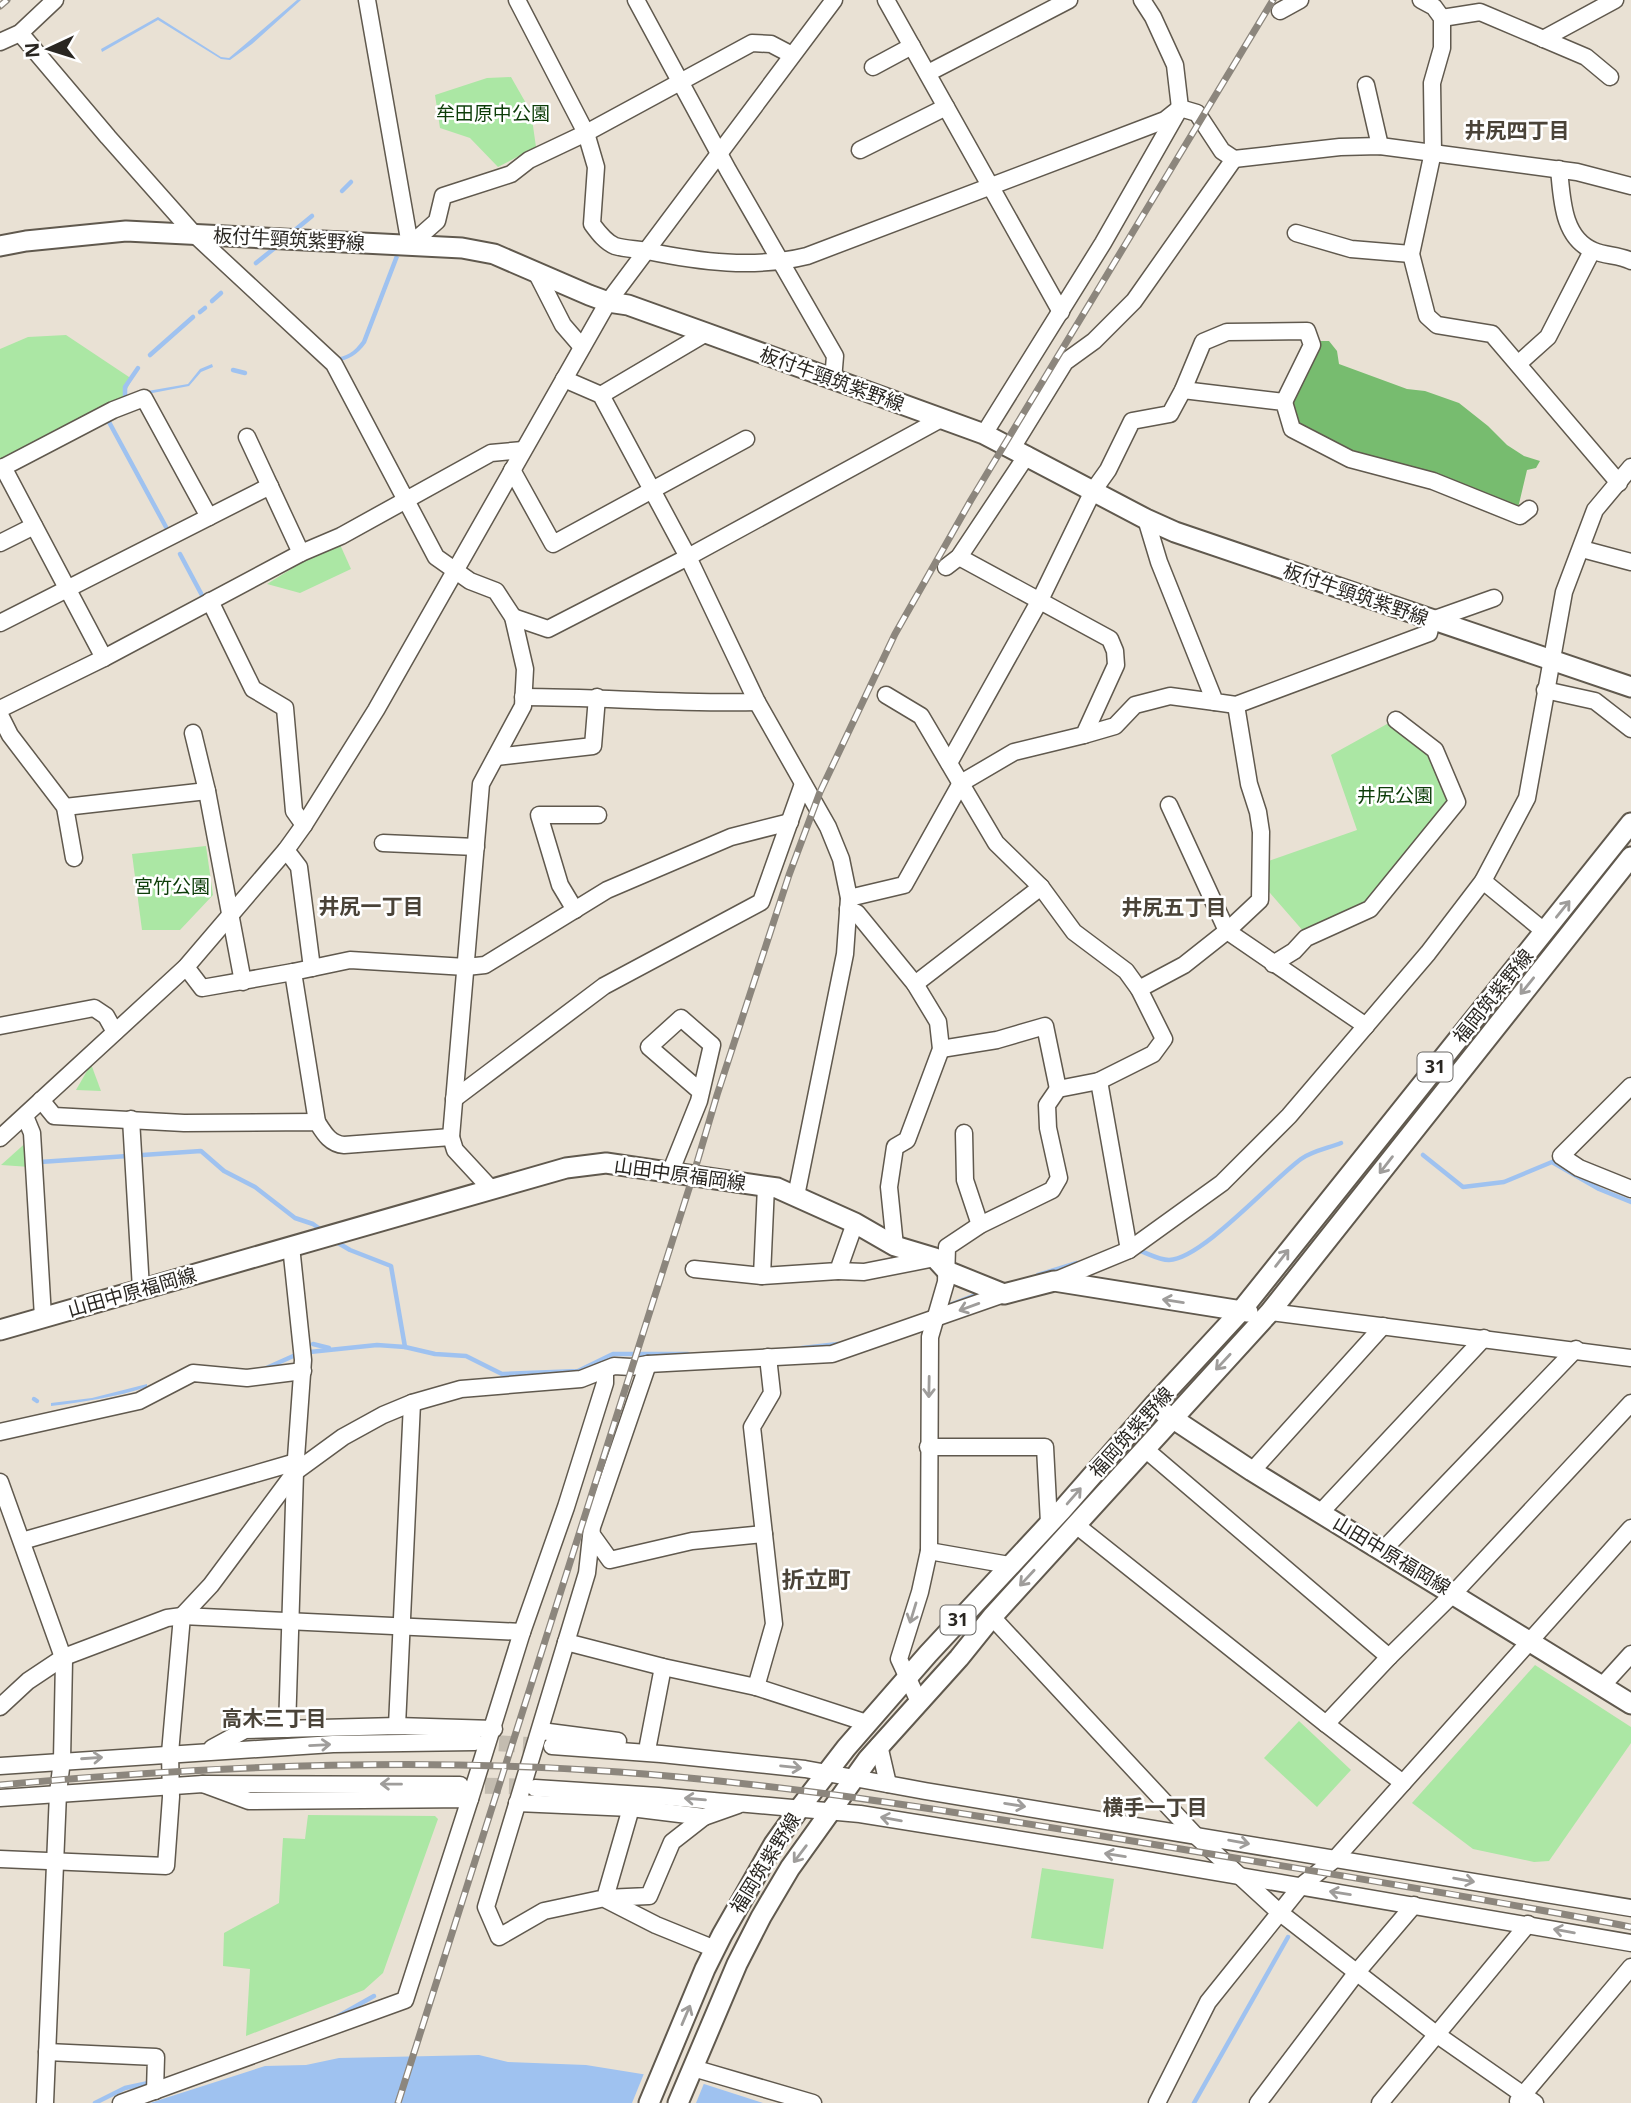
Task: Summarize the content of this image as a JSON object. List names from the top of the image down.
{
  "streets": {
    "main road": [
      "板付牛頸筑紫野線",
      "福岡筑紫野線",
      "31",
      "山田中原福岡線"
    ]
  },
  "crossings": [
    ["福岡筑紫野線", "31"],
    ["福岡筑紫野線", "山田中原福岡線"]
  ],
  "districts": [
    "井尻四丁目",
    "井尻一丁目",
    "井尻五丁目",
    "折立町",
    "高木三丁目",
    "横手一丁目"
  ],
  "parks": ["牟田原中公園", "井尻公園", "宮竹公園"],
  "north": "left"
}
